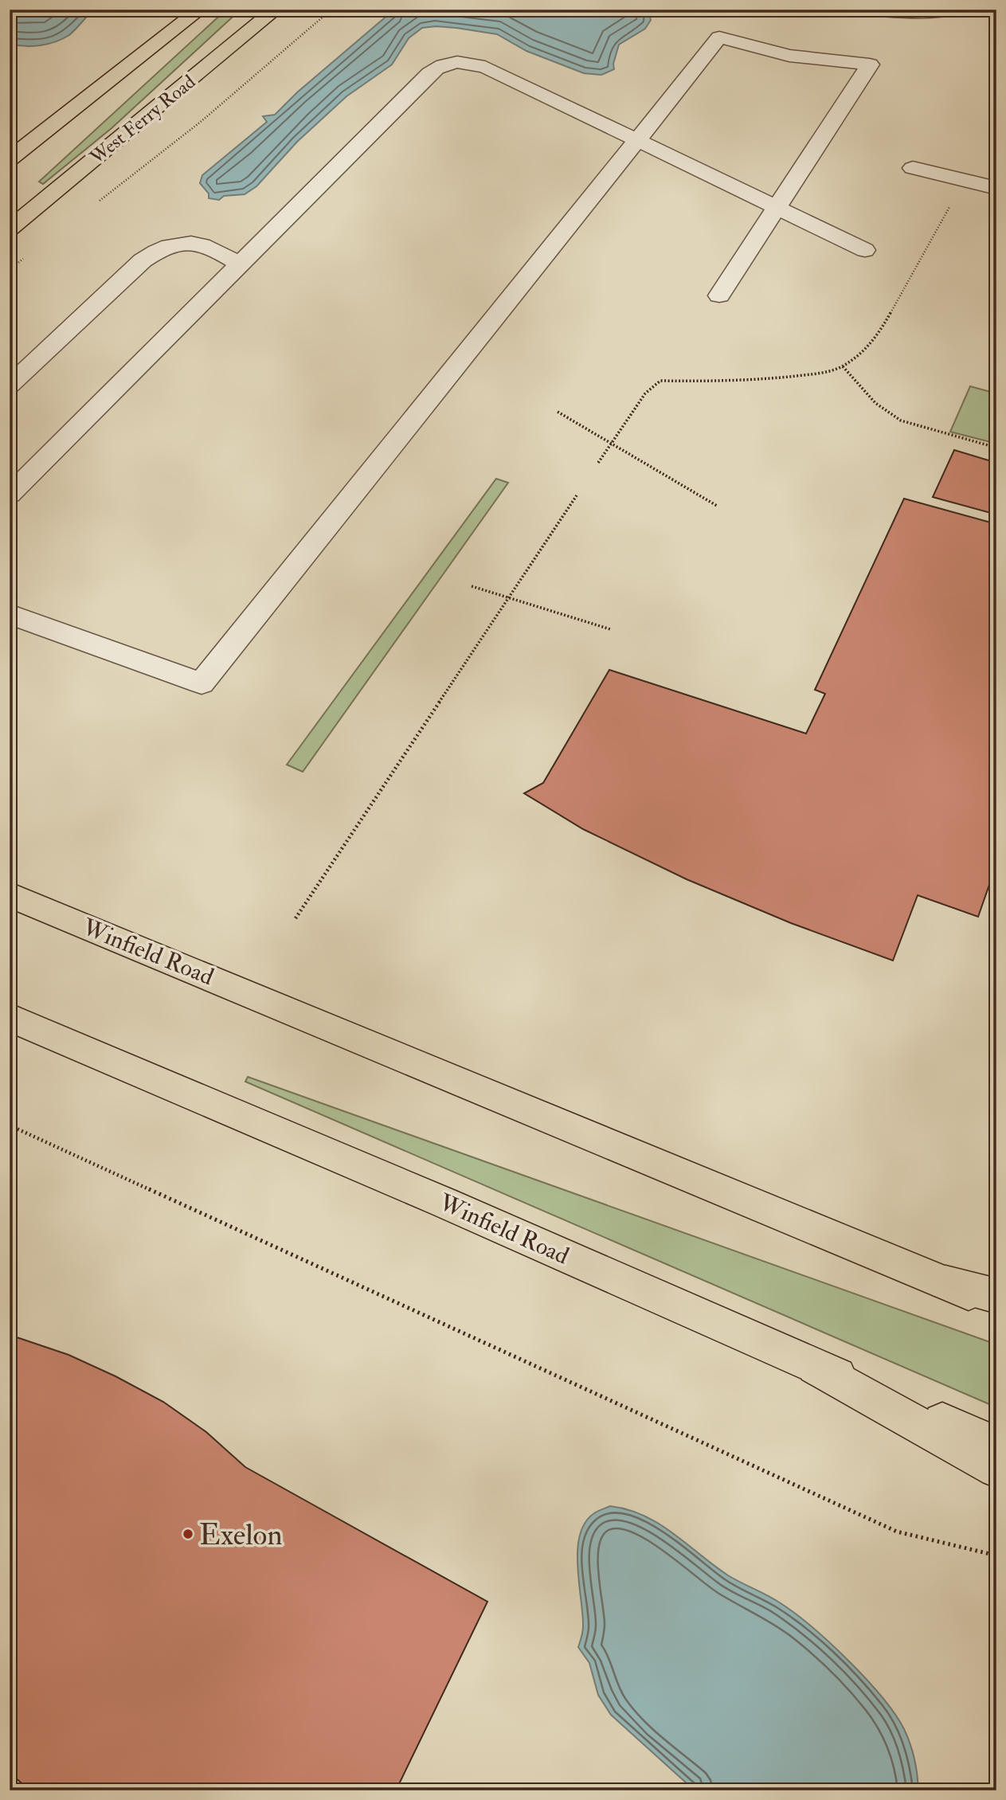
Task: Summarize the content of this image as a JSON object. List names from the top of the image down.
{
  "streets": {
    "main road": ["West Ferry Road", "Winfield Road"]
  },
  "places": ["Exelon"]
}
